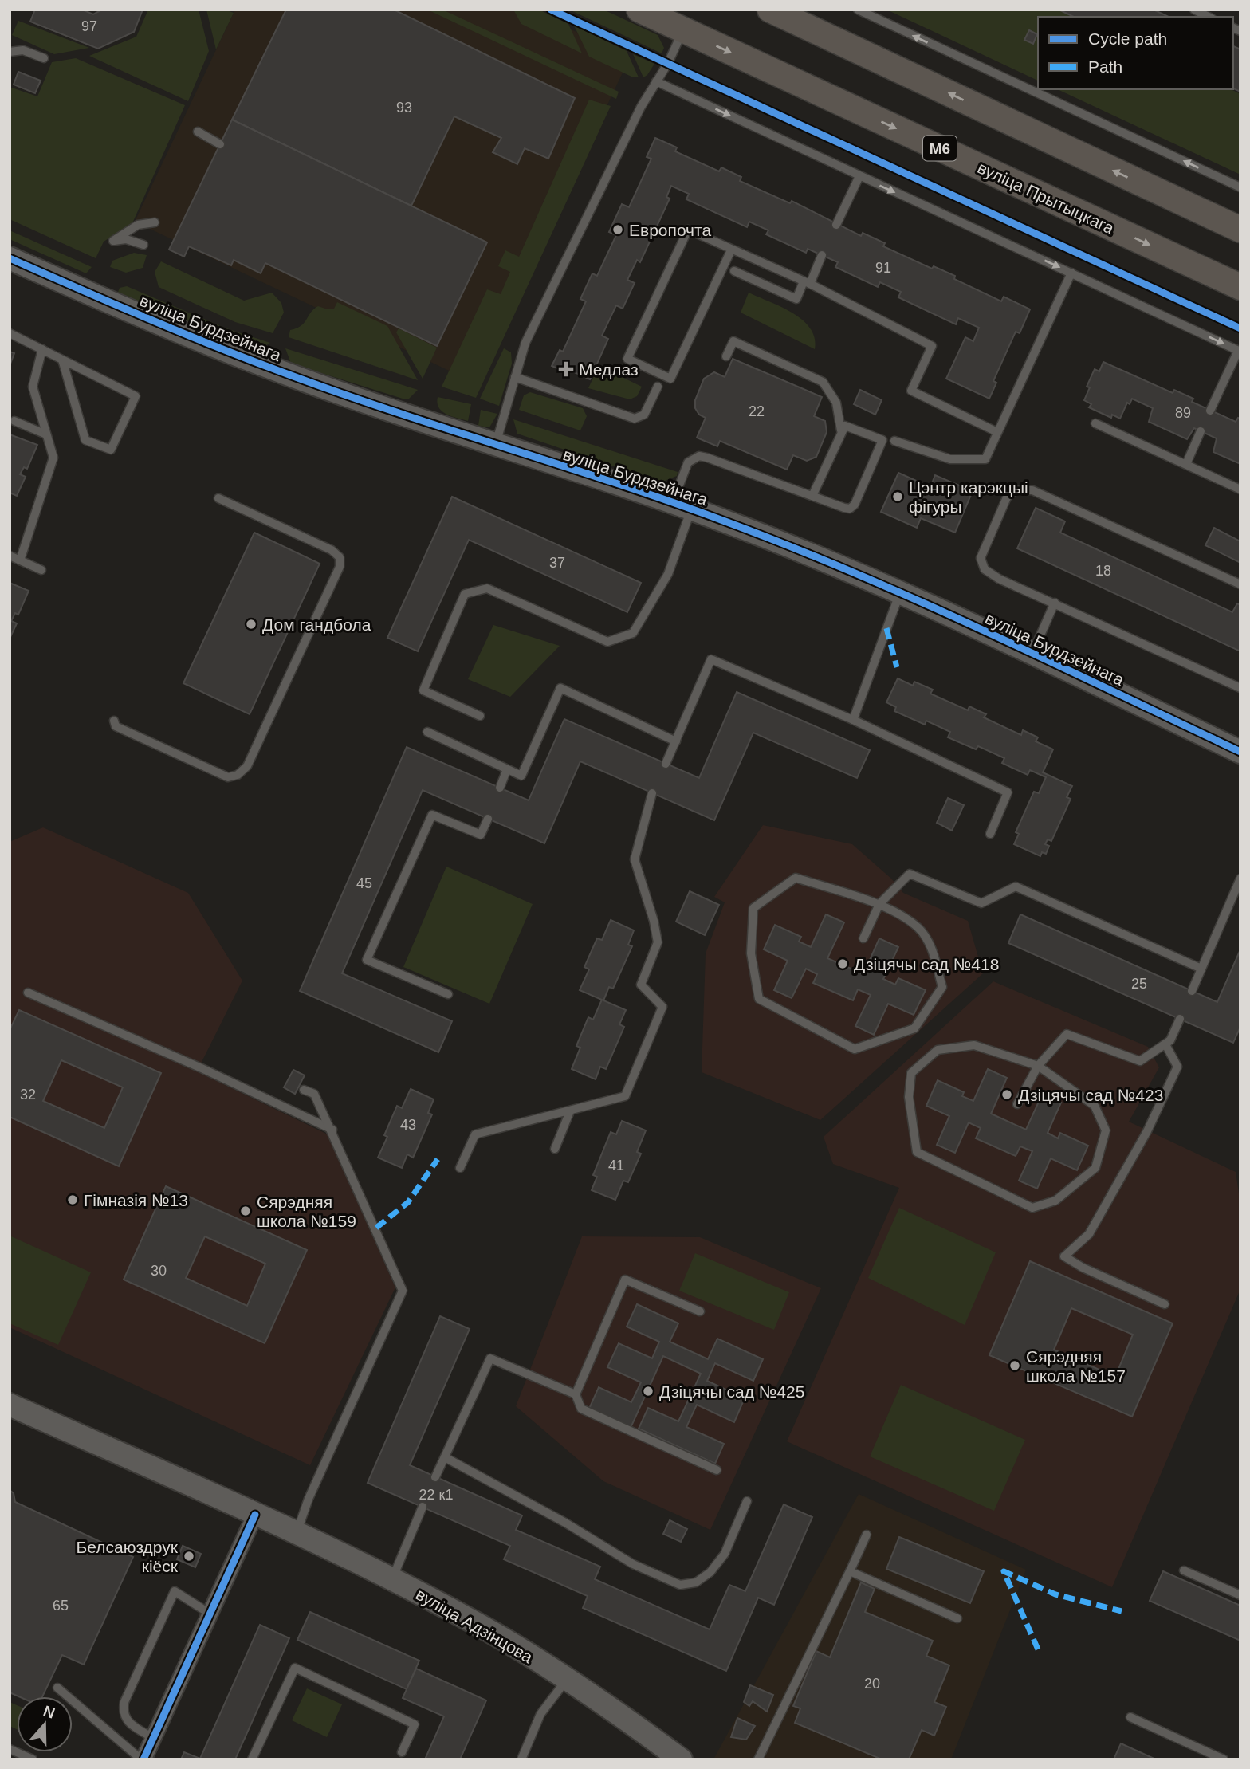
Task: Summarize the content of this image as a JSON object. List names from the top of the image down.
{
  "streets": {
    "main road": ["М6", "вуліца Прытыцкага"],
    "street": ["вуліца Бурдзейнага", "вуліца Адзінцова"]
  },
  "places": {
    "other": [
      "Европочта",
      "Цэнтр карэкцыі фігуры",
      "Дом гандбола",
      "Дзіцячы сад №418",
      "Дзіцячы сад №423",
      "Гімназія №13",
      "Сярэдняя школа №159",
      "Сярэдняя школа №157",
      "Дзіцячы сад №425",
      "Белсаюздрук кіёск"
    ],
    "health": ["Медлаз"]
  },
  "house_numbers": [
    "97",
    "93",
    "91",
    "22",
    "89",
    "37",
    "18",
    "45",
    "25",
    "32",
    "43",
    "41",
    "30",
    "22 к1",
    "65",
    "20"
  ],
  "legend": ["Cycle path", "Path"],
  "north": "top"
}
